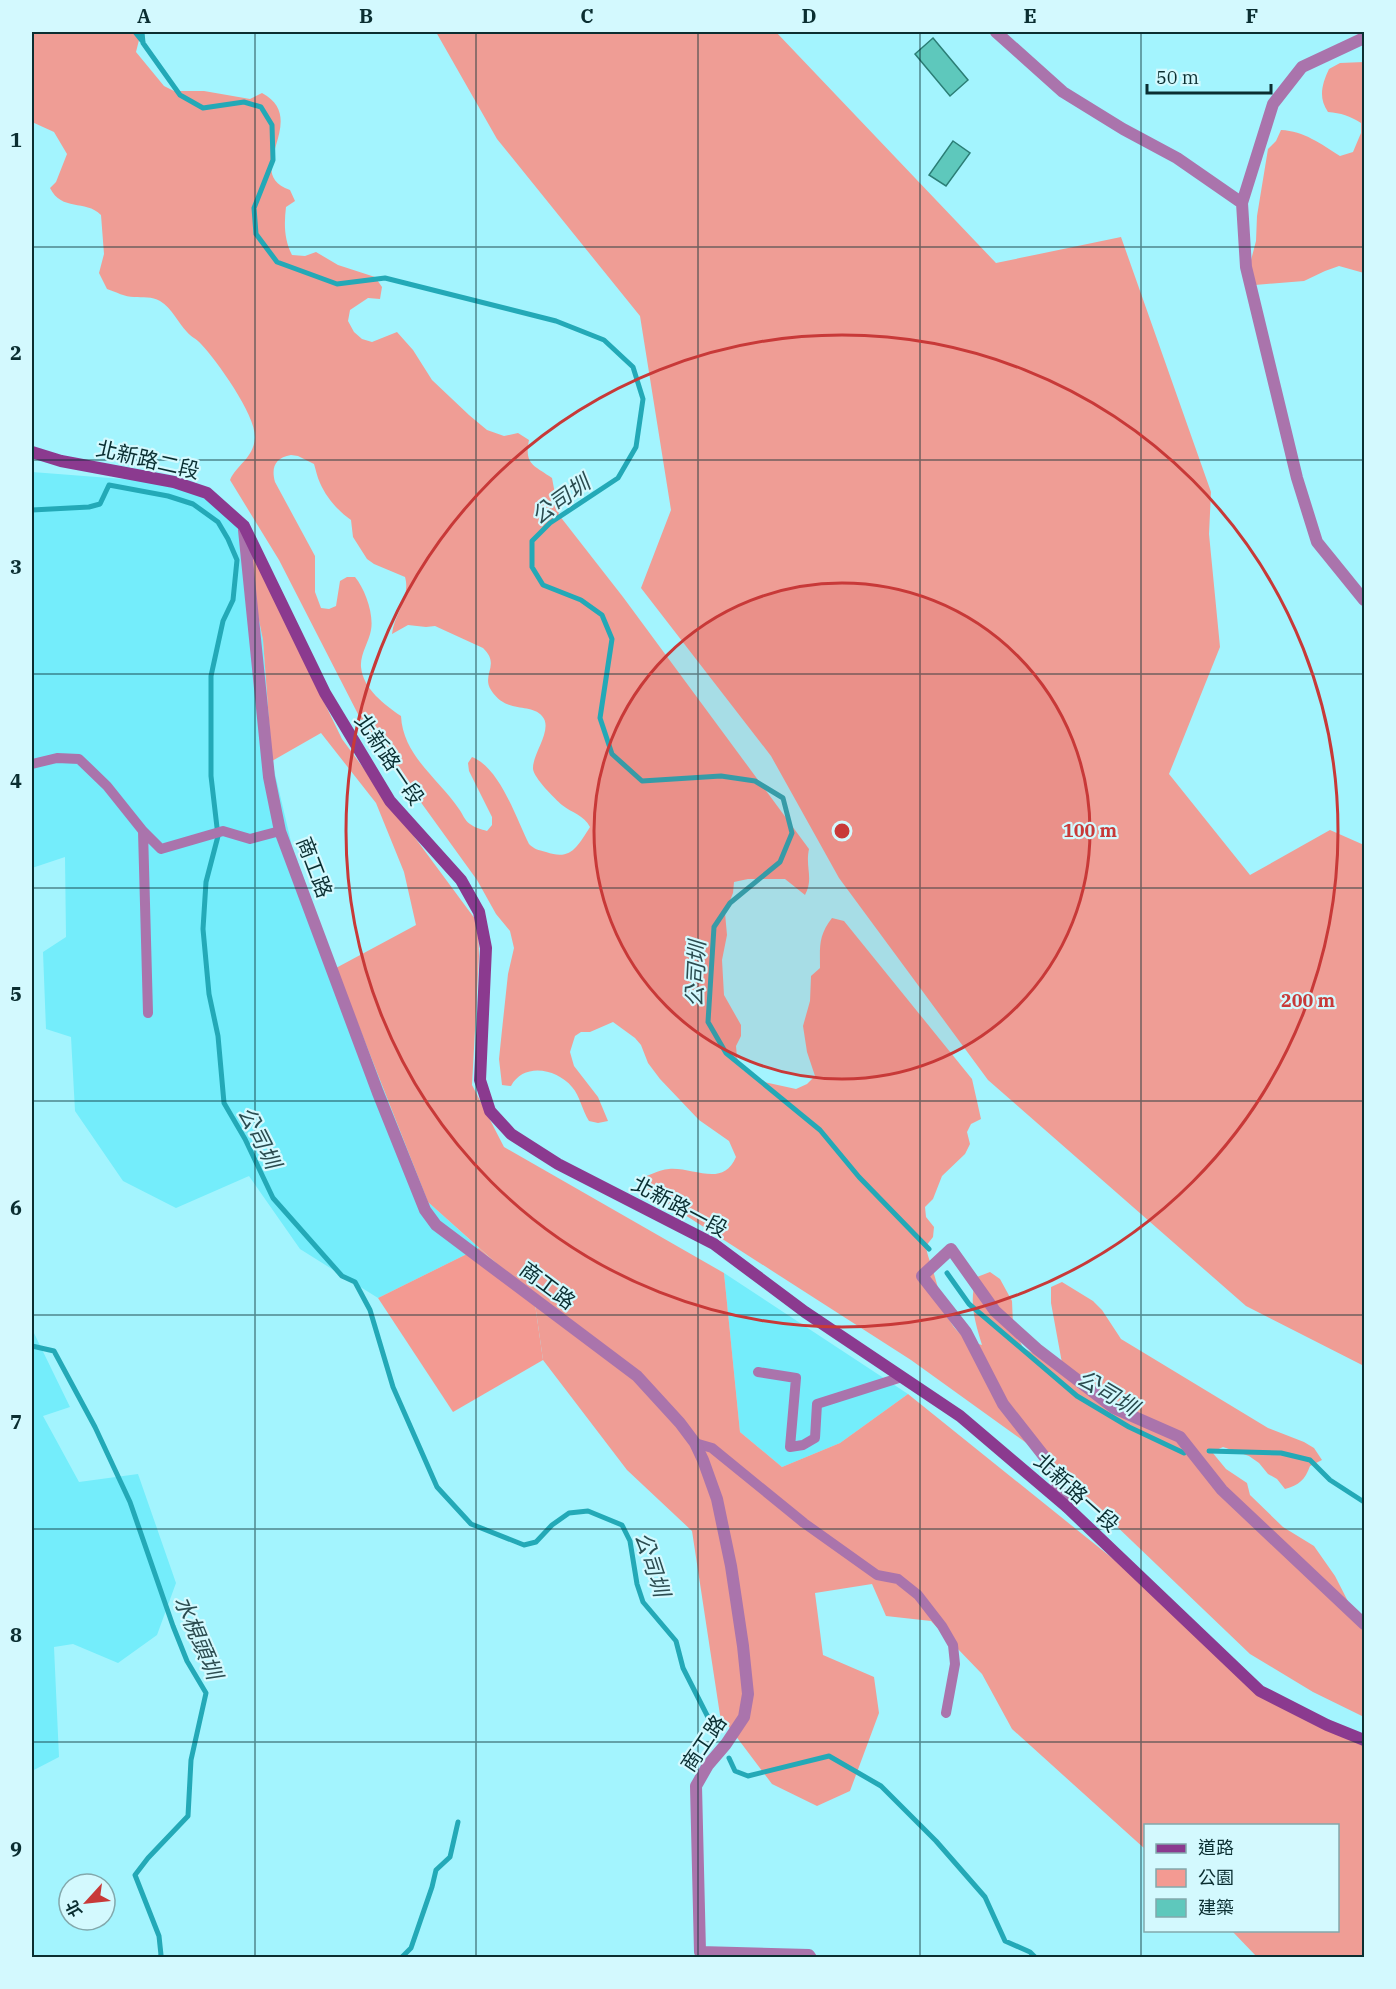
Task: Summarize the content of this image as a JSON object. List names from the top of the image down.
{
  "streets": {
    "main road": ["北新路二段", "北新路一段"],
    "street": ["商工路"]
  },
  "crossings": [
    ["北新路二段", "北新路一段"],
    ["北新路二段", "商工路"],
    ["北新路一段", "商工路"]
  ],
  "water": ["公司圳", "水梘頭圳"],
  "legend": ["道路", "公園", "建築"],
  "scale_bar": "50 m",
  "north": "bottom left",
  "grid": {
    "columns": [
      "A",
      "B",
      "C",
      "D",
      "E",
      "F"
    ],
    "rows": [
      "1",
      "2",
      "3",
      "4",
      "5",
      "6",
      "7",
      "8",
      "9"
    ]
  },
  "rings": ["100 m", "200 m"]
}
